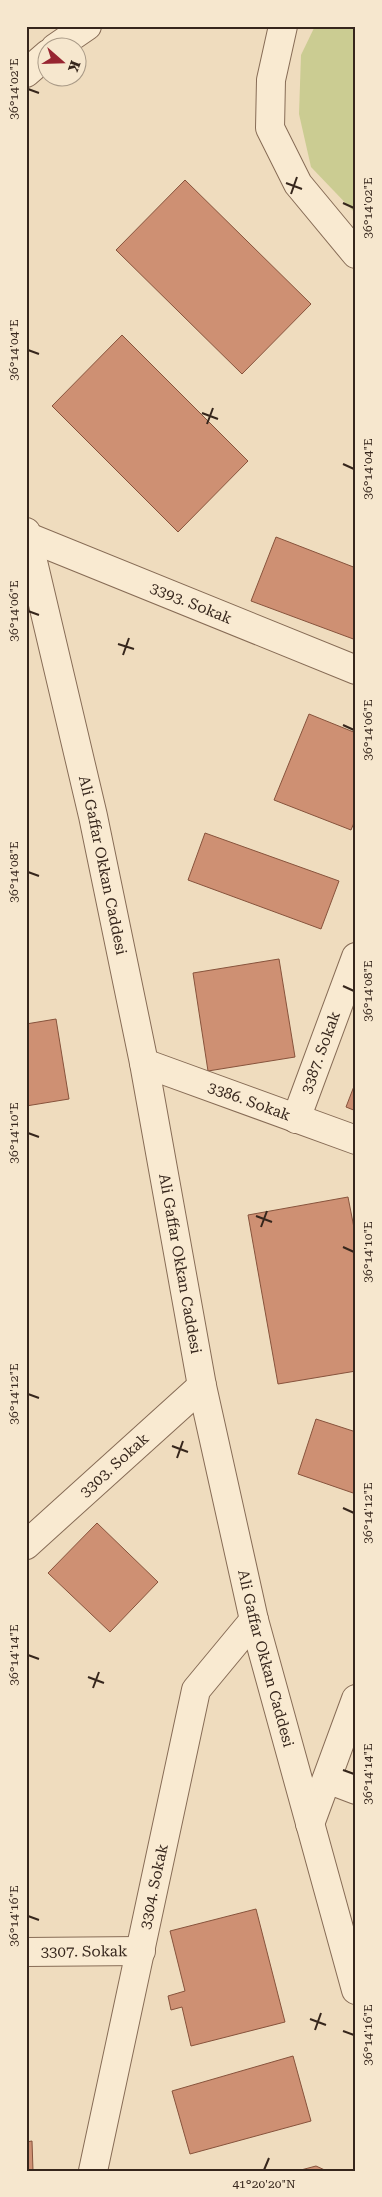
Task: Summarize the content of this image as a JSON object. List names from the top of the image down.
{
  "streets": {
    "street": [
      "3393. Sokak",
      "Ali Gaffar Okkan Caddesi",
      "3387. Sokak",
      "3386. Sokak",
      "3303. Sokak",
      "3304. Sokak",
      "3307. Sokak"
    ]
  },
  "crossings": [
    ["3393. Sokak", "Ali Gaffar Okkan Caddesi"],
    ["Ali Gaffar Okkan Caddesi", "3386. Sokak"],
    ["Ali Gaffar Okkan Caddesi", "3303. Sokak"],
    ["Ali Gaffar Okkan Caddesi", "3304. Sokak"],
    ["3387. Sokak", "3386. Sokak"],
    ["3304. Sokak", "3307. Sokak"]
  ],
  "north": "right",
  "coordinates": [
    "36°14'02\"E",
    "36°14'04\"E",
    "36°14'06\"E",
    "36°14'08\"E",
    "36°14'10\"E",
    "36°14'12\"E",
    "36°14'14\"E",
    "36°14'16\"E",
    "41°20'20\"N"
  ]
}
